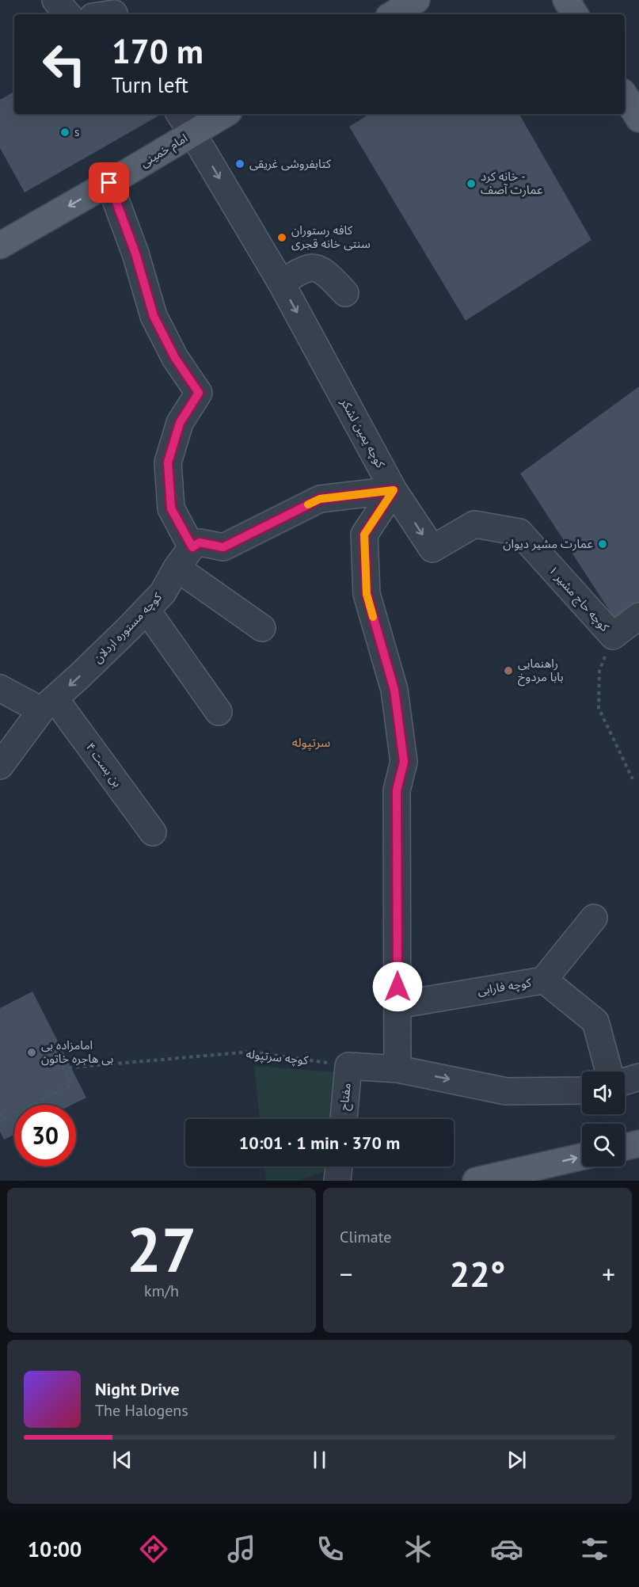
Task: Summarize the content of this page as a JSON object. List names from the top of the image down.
{
  "streets": {
    "main road": ["امام خمینی"],
    "street": [
      "کوچه یمین لشکر",
      "کوچه حاج مشیر ۱",
      "کوچه مستوره اردلان",
      "بن بست ۴",
      "کوچه فارابی",
      "مفتاح"
    ],
    "path": ["کوچه سرتپوله"]
  },
  "crossings": [
    ["امام خمینی", "کوچه یمین لشکر"],
    ["کوچه یمین لشکر", "کوچه حاج مشیر ۱"],
    ["کوچه مستوره اردلان", "بن بست ۴"],
    ["کوچه سرتپوله", "مفتاح"]
  ],
  "one_way": ["امام خمینی", "کوچه حاج مشیر ۱", "کوچه مستوره اردلان"],
  "districts": ["سرتپوله"],
  "places": [
    "s",
    "کتابفروشی غریقی",
    "خانه کرد - عمارت آصف",
    "کافه رستوران سنتی خانه قجری",
    "عمارت مشیر دیوان",
    "راهنمایی بابا مردوخ",
    "امامزاده بی بی هاجره خاتون"
  ],
  "page": {
    "turn": ["170 m", "Turn left"],
    "limit": "30",
    "trip": "10:01 · 1 min · 370 m",
    "tile": [
      ["27", "km/h"],
      "Climate"
    ],
    "heat": ["−", "22°", "+"],
    "song": ["Night Drive", "The Halogens"],
    "tabs": "10:00"
  }
}
